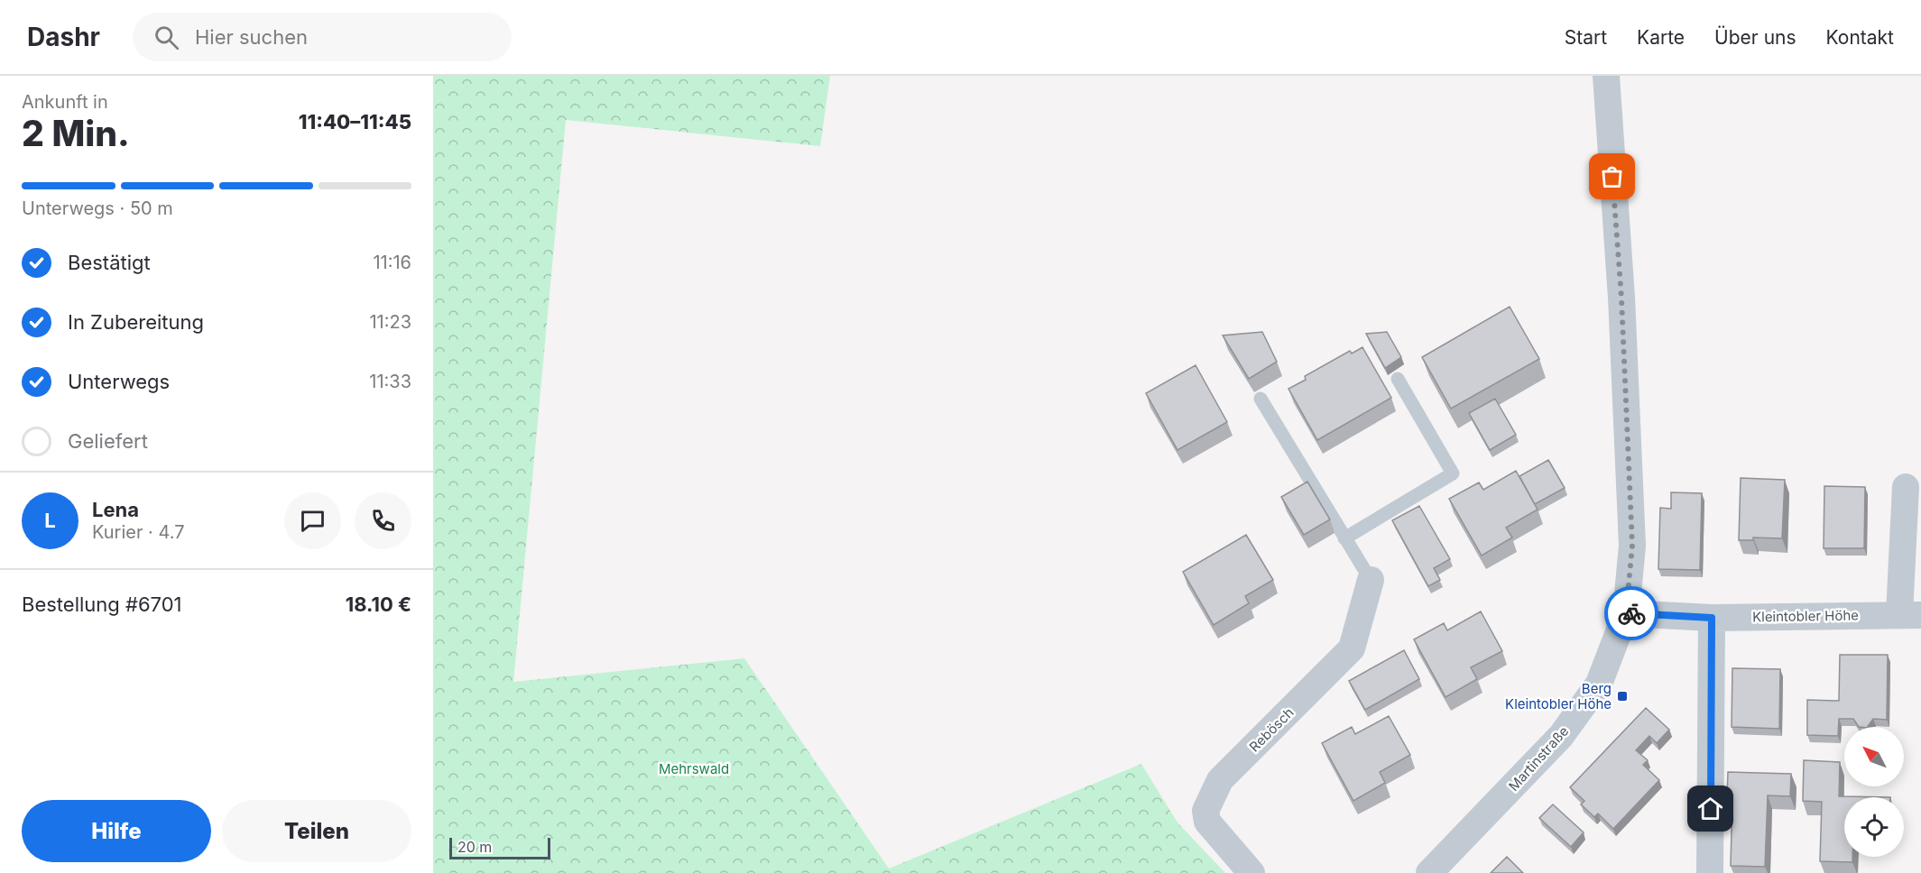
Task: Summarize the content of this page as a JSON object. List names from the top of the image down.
{
  "streets": {
    "street": ["Kleintobler Höhe", "Rebösch", "Martinstraße"]
  },
  "crossings": [
    ["Kleintobler Höhe", "Martinstraße"]
  ],
  "parks": ["Mehrswald"],
  "places": {
    "transit": ["Berg Kleintobler Höhe"]
  },
  "scale_bar": "20 m",
  "north": "top left",
  "page": {
    "header": "Dashr",
    "search": "Hier suchen",
    "nav": [
      "Start",
      "Karte",
      "Über uns",
      "Kontakt"
    ],
    "heading": ["2 Min.", "Ankunft in", "11:40–11:45"],
    "panel": [
      "Lena",
      "Kurier · 4.7",
      "Bestellung #6701",
      "18.10 €"
    ],
    "bar": "Unterwegs · 50 m",
    "list": [
      ["Bestätigt", "11:16"],
      ["In Zubereitung", "11:23"],
      ["Unterwegs", "11:33"],
      "Geliefert"
    ],
    "round": "L",
    "buttons": ["Hilfe", "Teilen"],
    "scale": "20 m"
  }
}
